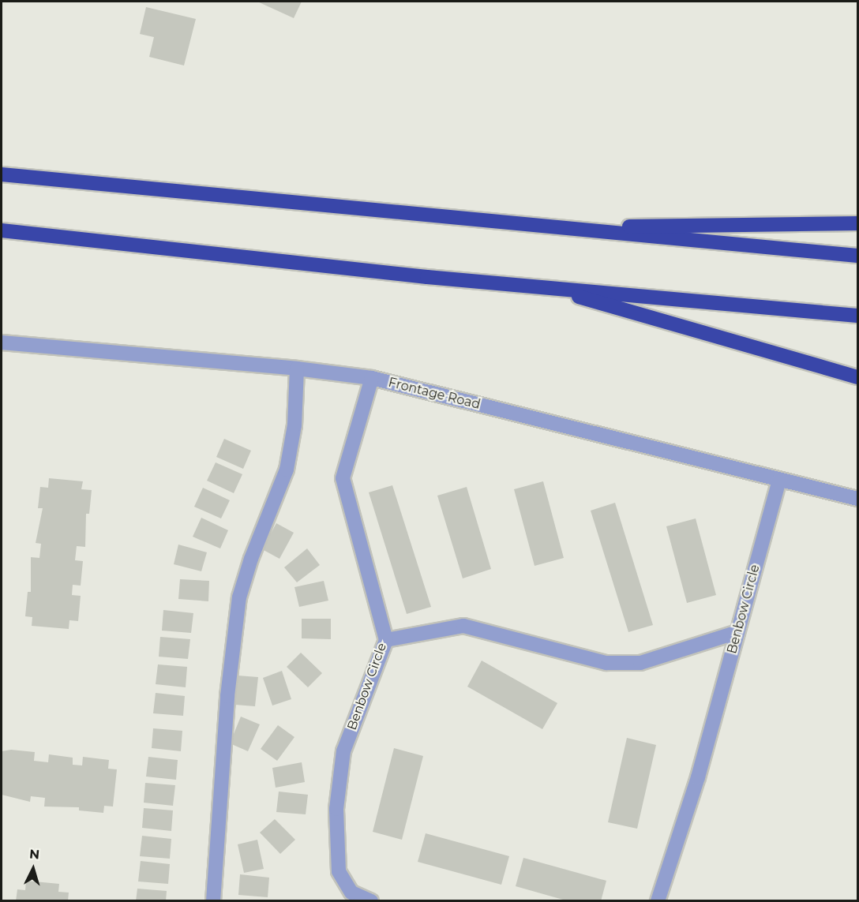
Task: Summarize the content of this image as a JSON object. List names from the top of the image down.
{
  "streets": {
    "street": ["Frontage Road", "Benbow Circle"]
  },
  "crossings": [
    ["Frontage Road", "Benbow Circle"]
  ],
  "north": "top"
}
